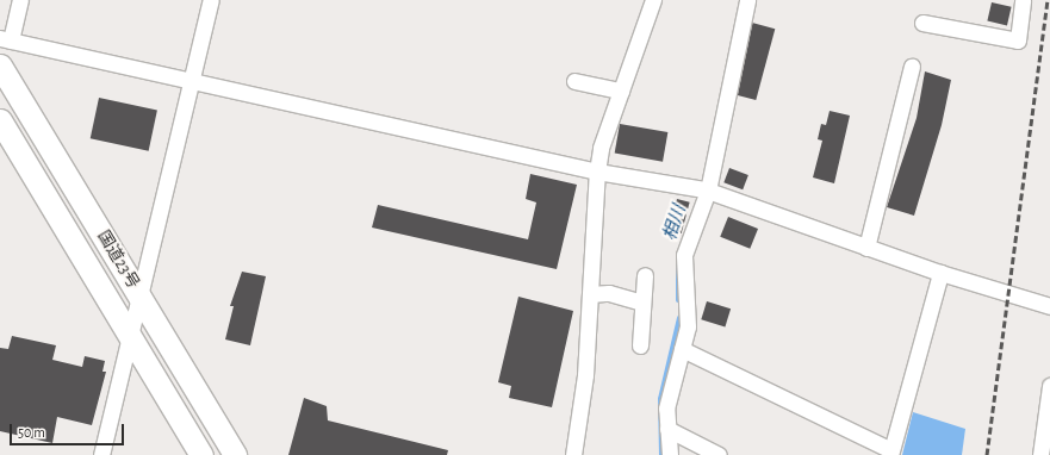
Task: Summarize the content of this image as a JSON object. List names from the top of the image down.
{
  "streets": {
    "highway": ["国道23号"]
  },
  "water": ["相川"],
  "scale_bar": "50 m"
}
